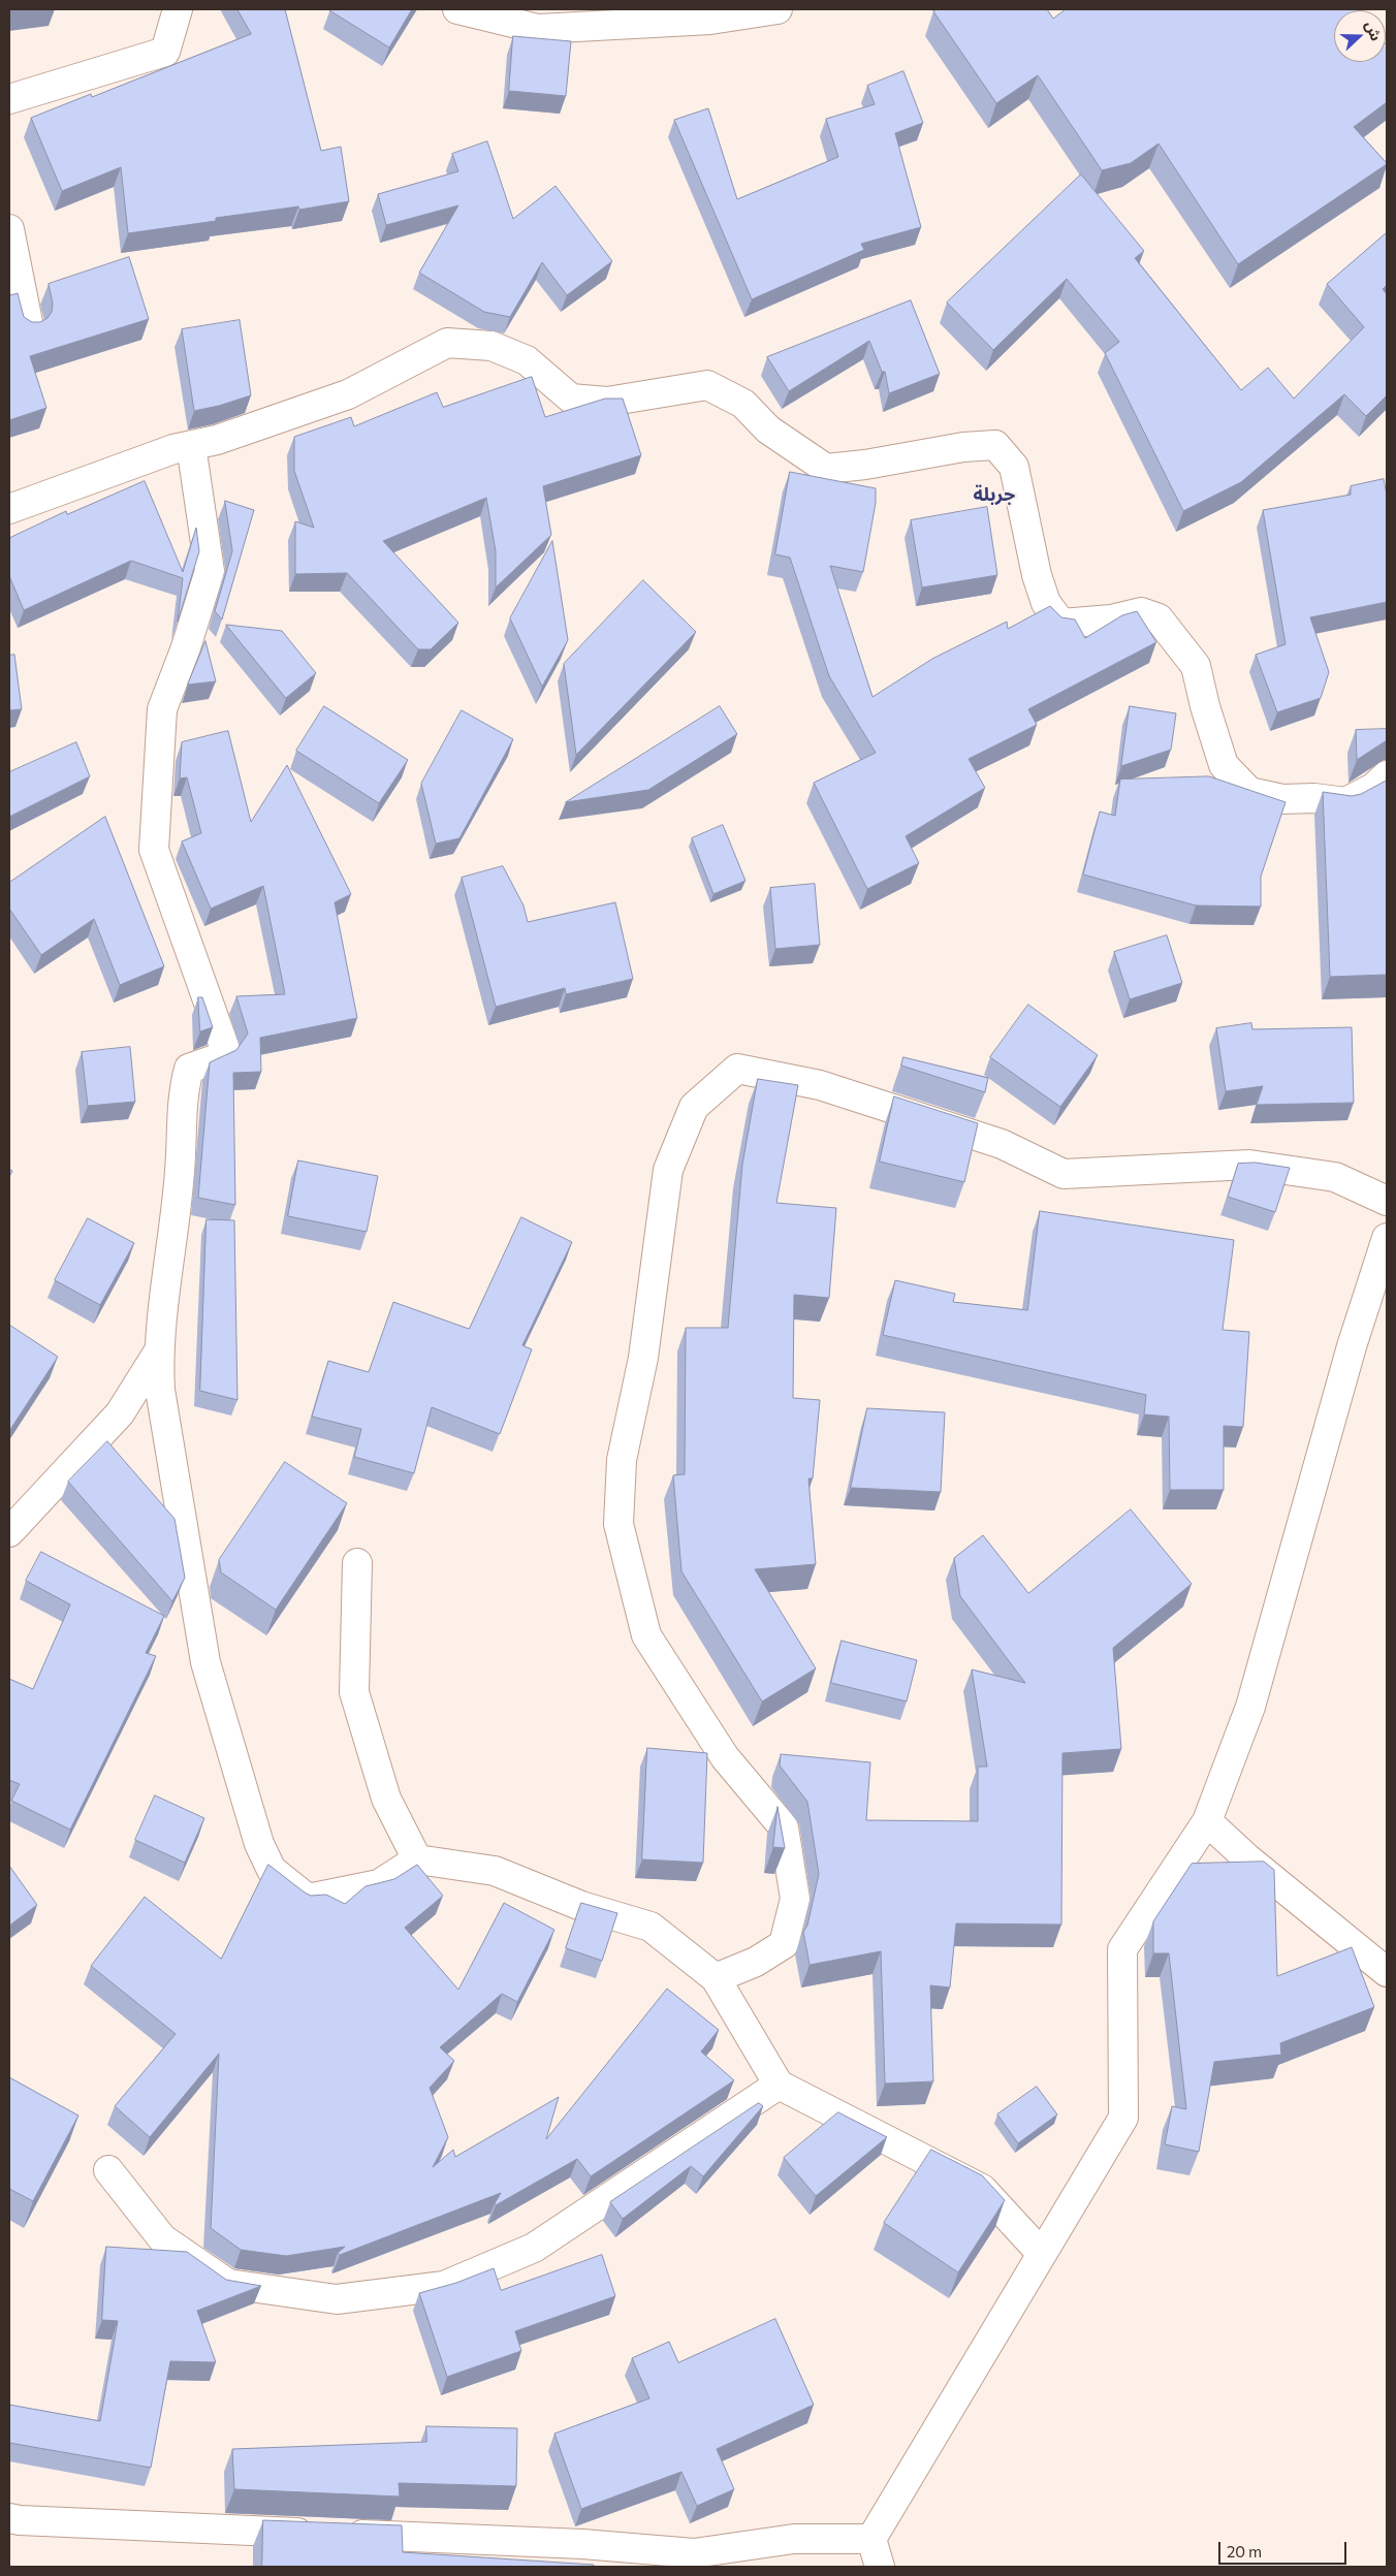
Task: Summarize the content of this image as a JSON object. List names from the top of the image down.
{
  "districts": ["جربلة"],
  "scale_bar": "20 m",
  "north": "right"
}
